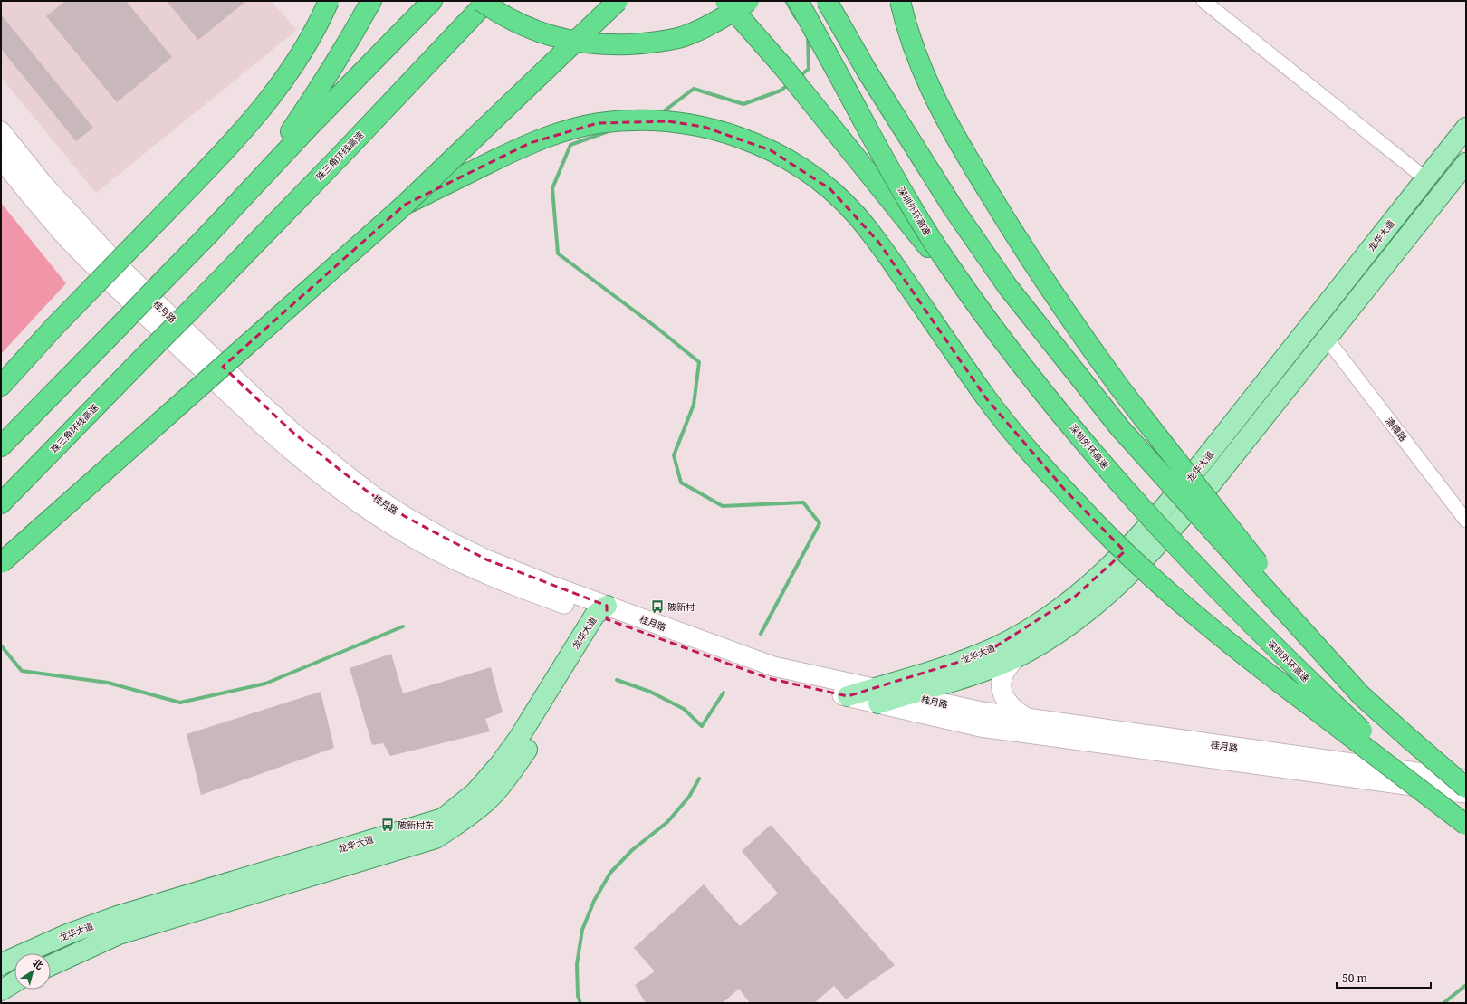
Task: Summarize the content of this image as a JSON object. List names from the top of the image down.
{
  "streets": {
    "highway": ["珠三角环线高速", "深圳外环高速"],
    "main road": ["龙华大道", "桂月路"],
    "street": ["清樟路"]
  },
  "crossings": [
    ["龙华大道", "桂月路"],
    ["龙华大道", "清樟路"]
  ],
  "places": {
    "bus stop": ["陂新村", "陂新村东"]
  },
  "scale_bar": "50 m",
  "north": "top right"
}
